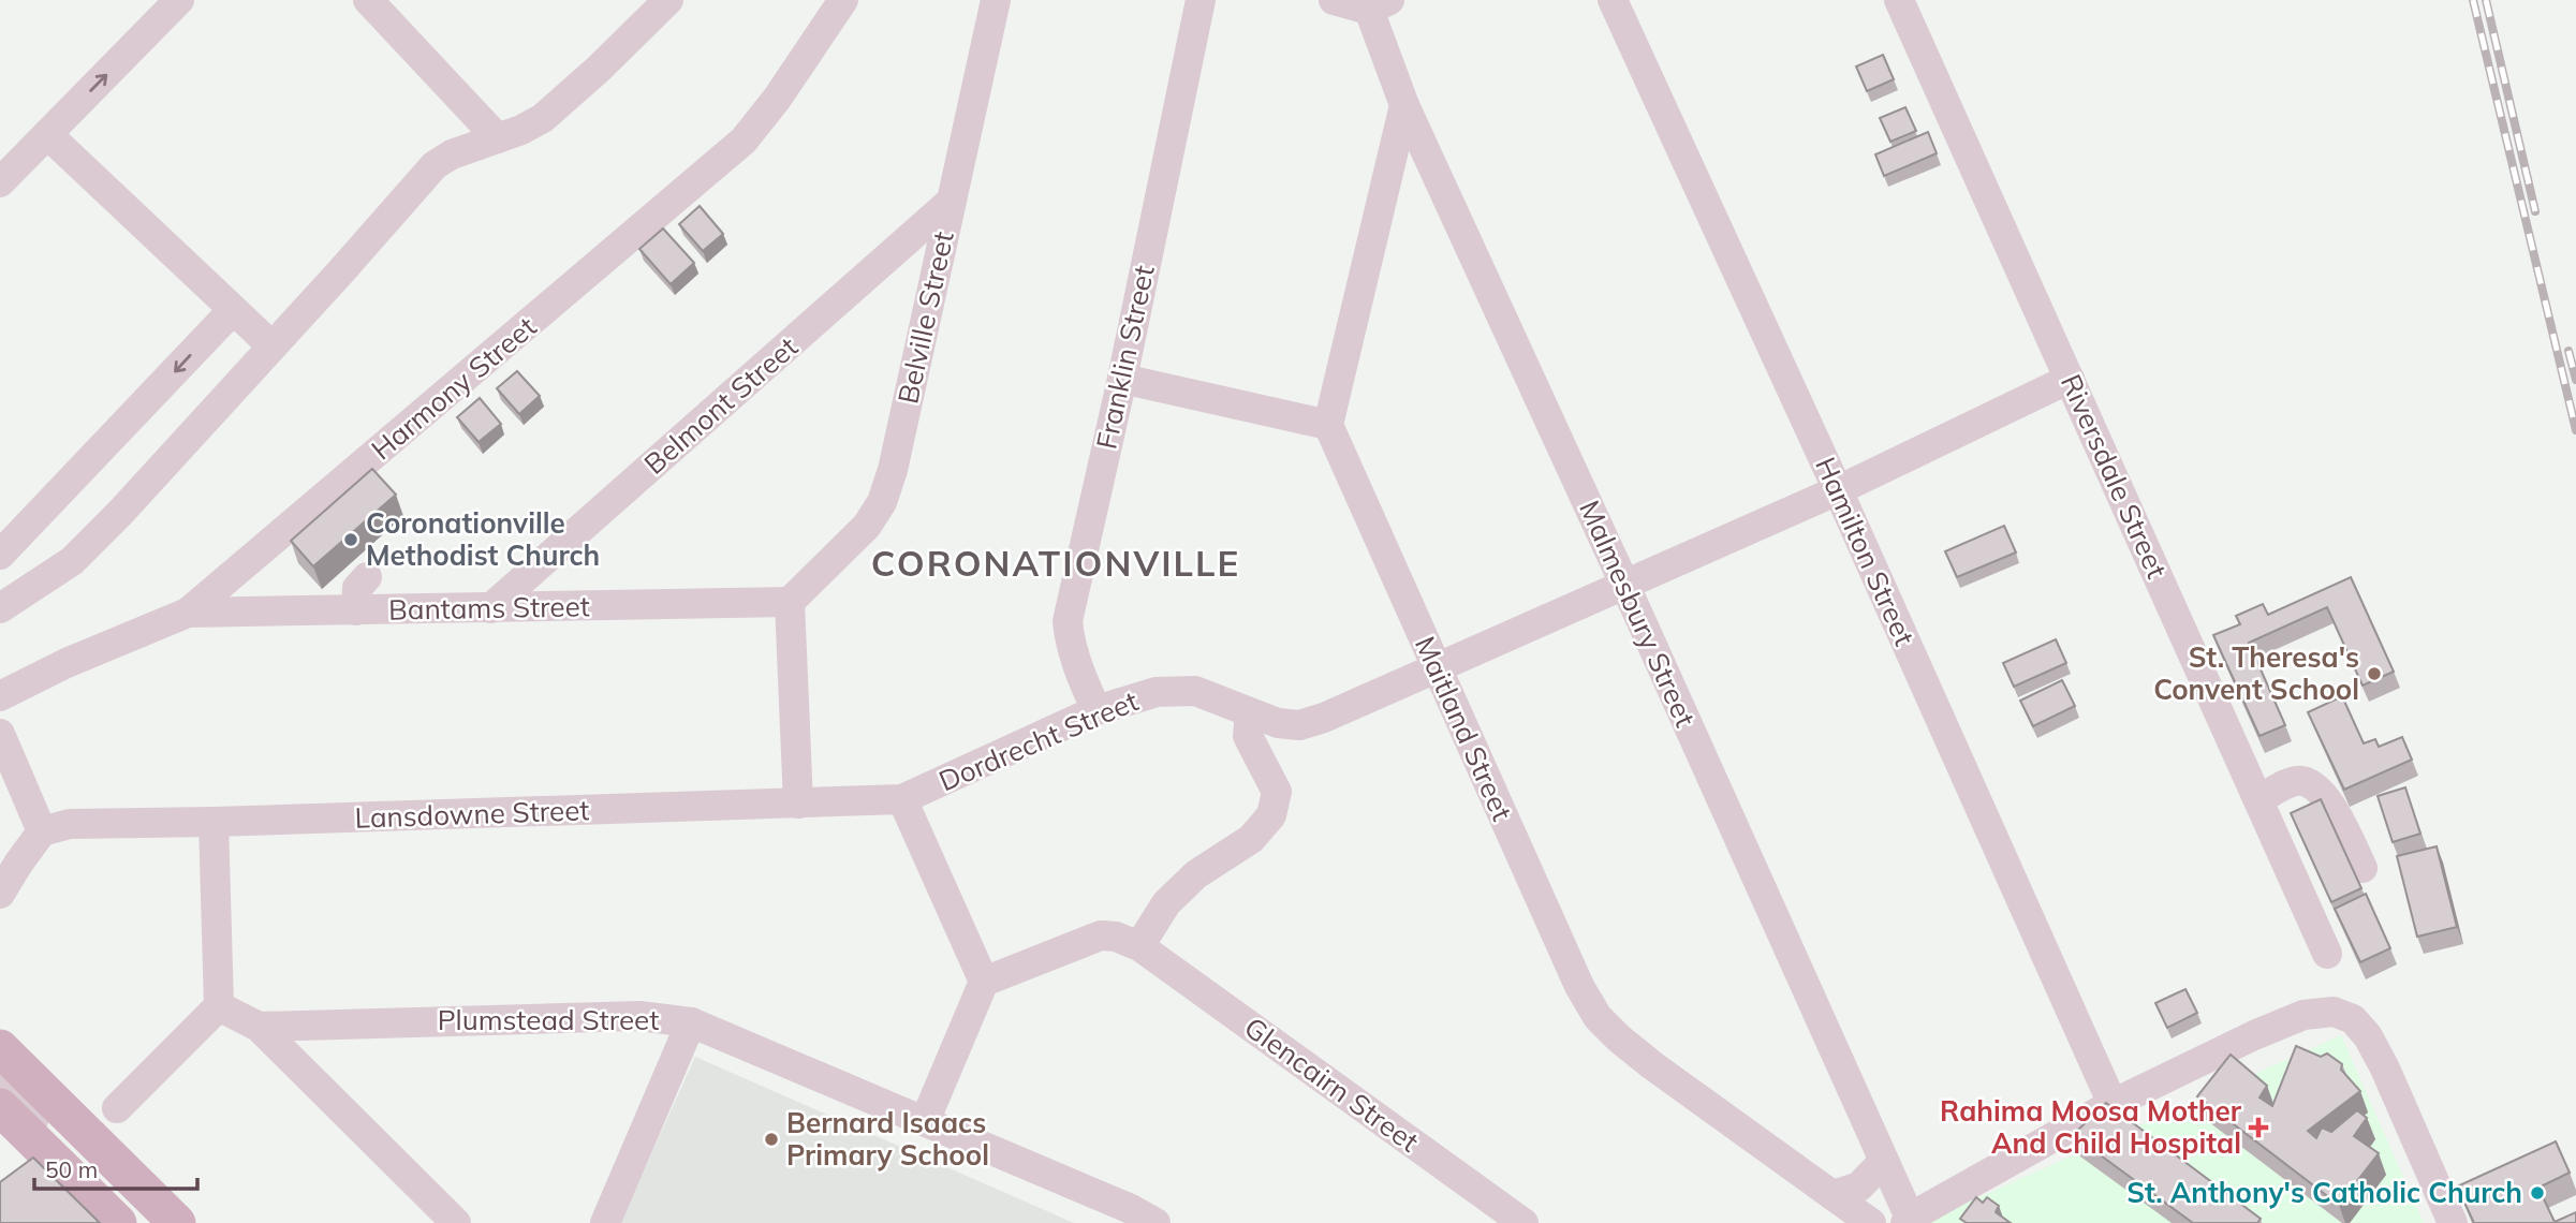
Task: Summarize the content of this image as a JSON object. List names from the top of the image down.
{
  "streets": {
    "street": [
      "Belville Street",
      "Franklin Street",
      "Harmony Street",
      "Belmont Street",
      "Riversdale Street",
      "Hamilton Street",
      "Bantams Street",
      "Malmesbury Street",
      "Maitland Street",
      "Dordrecht Street",
      "Lansdowne Street",
      "Plumstead Street",
      "Glencairn Street"
    ]
  },
  "crossings": [
    ["Belville Street", "Belmont Street"],
    ["Belville Street", "Bantams Street"],
    ["Franklin Street", "Dordrecht Street"],
    ["Harmony Street", "Bantams Street"],
    ["Belmont Street", "Bantams Street"],
    ["Riversdale Street", "Dordrecht Street"],
    ["Hamilton Street", "Dordrecht Street"],
    ["Malmesbury Street", "Dordrecht Street"],
    ["Maitland Street", "Dordrecht Street"],
    ["Dordrecht Street", "Lansdowne Street"]
  ],
  "districts": ["CORONATIONVILLE"],
  "places": {
    "other": [
      "Coronationville Methodist Church",
      "St. Theresa's Convent School",
      "Bernard Isaacs Primary School",
      "St. Anthony's Catholic Church"
    ],
    "health": ["Rahima Moosa Mother And Child Hospital"]
  },
  "scale_bar": "50 m"
}
